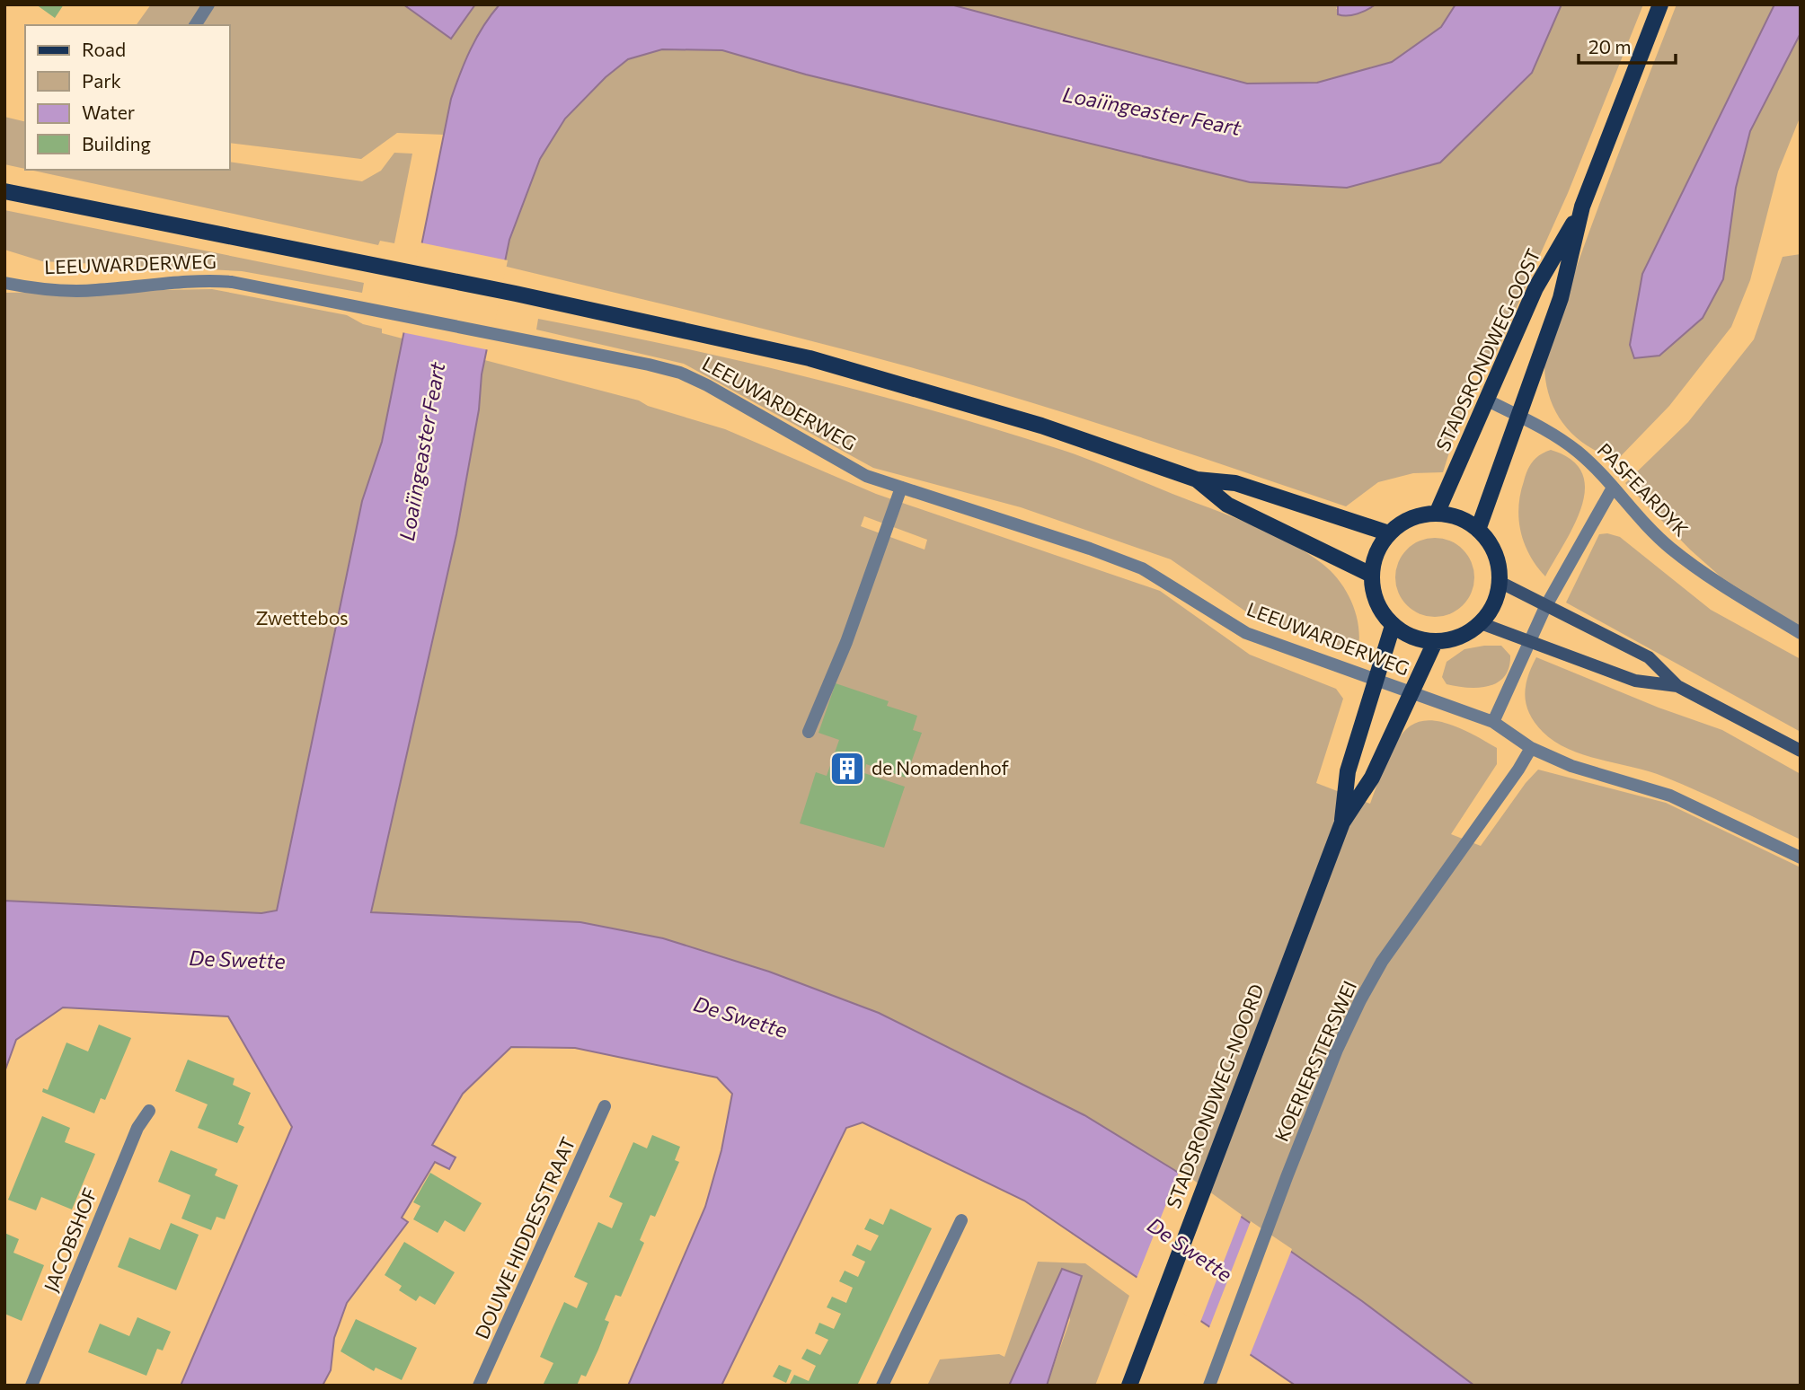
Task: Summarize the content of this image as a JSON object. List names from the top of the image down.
{
  "streets": {
    "main road": ["LEEUWARDERWEG", "STADSRONDWEG-OOST", "STADSRONDWEG-NOORD"],
    "street": [
      "PASFEARDYK",
      "KOERIERSTERSWEI",
      "DOUWE HIDDESSTRAAT",
      "JACOBSHOF"
    ]
  },
  "crossings": [
    ["LEEUWARDERWEG", "STADSRONDWEG-OOST"],
    ["LEEUWARDERWEG", "KOERIERSTERSWEI"],
    ["LEEUWARDERWEG", "STADSRONDWEG-NOORD"],
    ["STADSRONDWEG-OOST", "PASFEARDYK"],
    ["STADSRONDWEG-OOST", "STADSRONDWEG-NOORD"]
  ],
  "water": ["Loaiïngeaster Feart", "De Swette"],
  "parks": ["Zwettebos"],
  "places": {
    "building": ["de Nomadenhof"]
  },
  "legend": [
    "Road",
    "Park",
    "Water",
    "Building"
  ],
  "scale_bar": "20 m"
}
